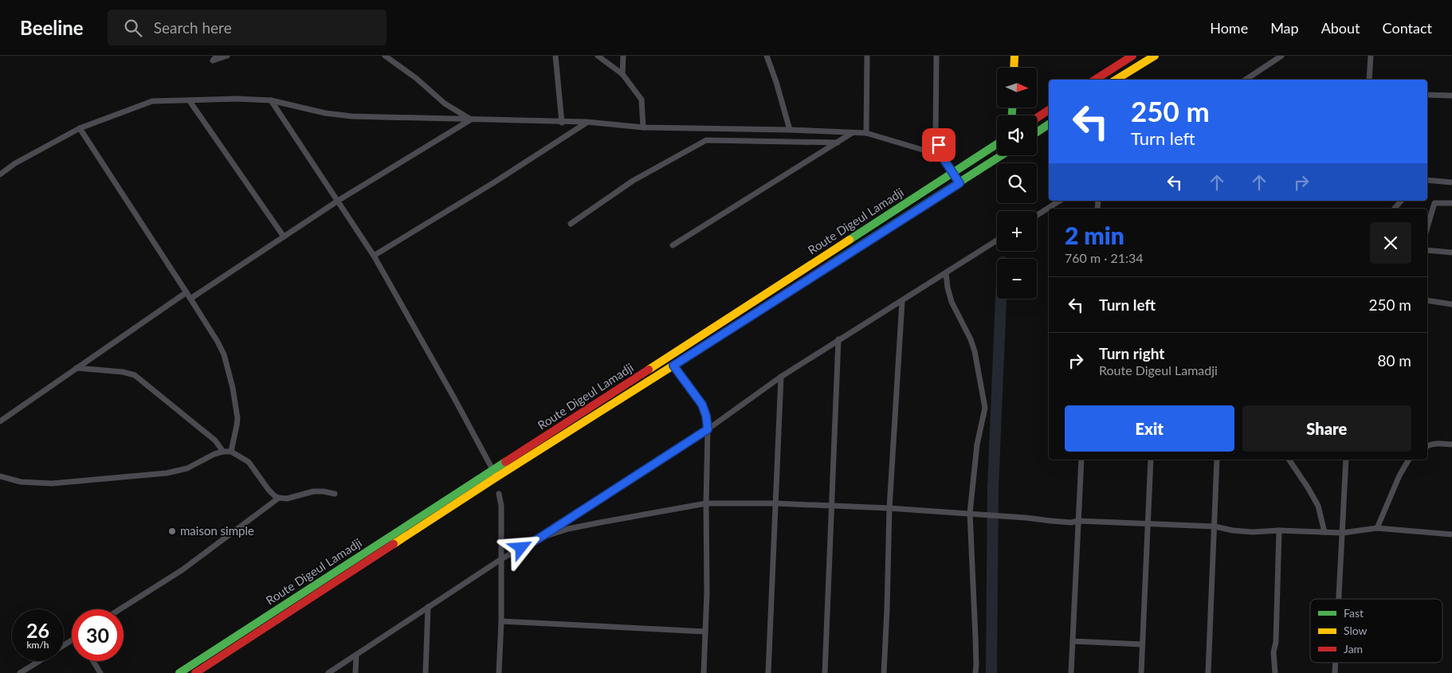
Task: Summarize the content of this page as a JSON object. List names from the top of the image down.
{
  "streets": {
    "main road": ["Route Digeul Lamadji"]
  },
  "places": ["maison simple"],
  "legend": ["Fast", "Slow", "Jam"],
  "north": "right",
  "page": {
    "header": "Beeline",
    "search": "Search here",
    "nav": [
      "Home",
      "Map",
      "About",
      "Contact"
    ],
    "map_buttons": ["+", "−"],
    "turn": ["250 m", "Turn left"],
    "heading": ["2 min", "760 m · 21:34"],
    "list": [
      {
        "name": "Turn left",
        "value": "250 m"
      },
      {
        "name": "Turn right",
        "note": "Route Digeul Lamadji",
        "value": "80 m"
      }
    ],
    "buttons": ["Exit", "Share"],
    "speed": "26 km/h",
    "limit": "30"
  }
}
